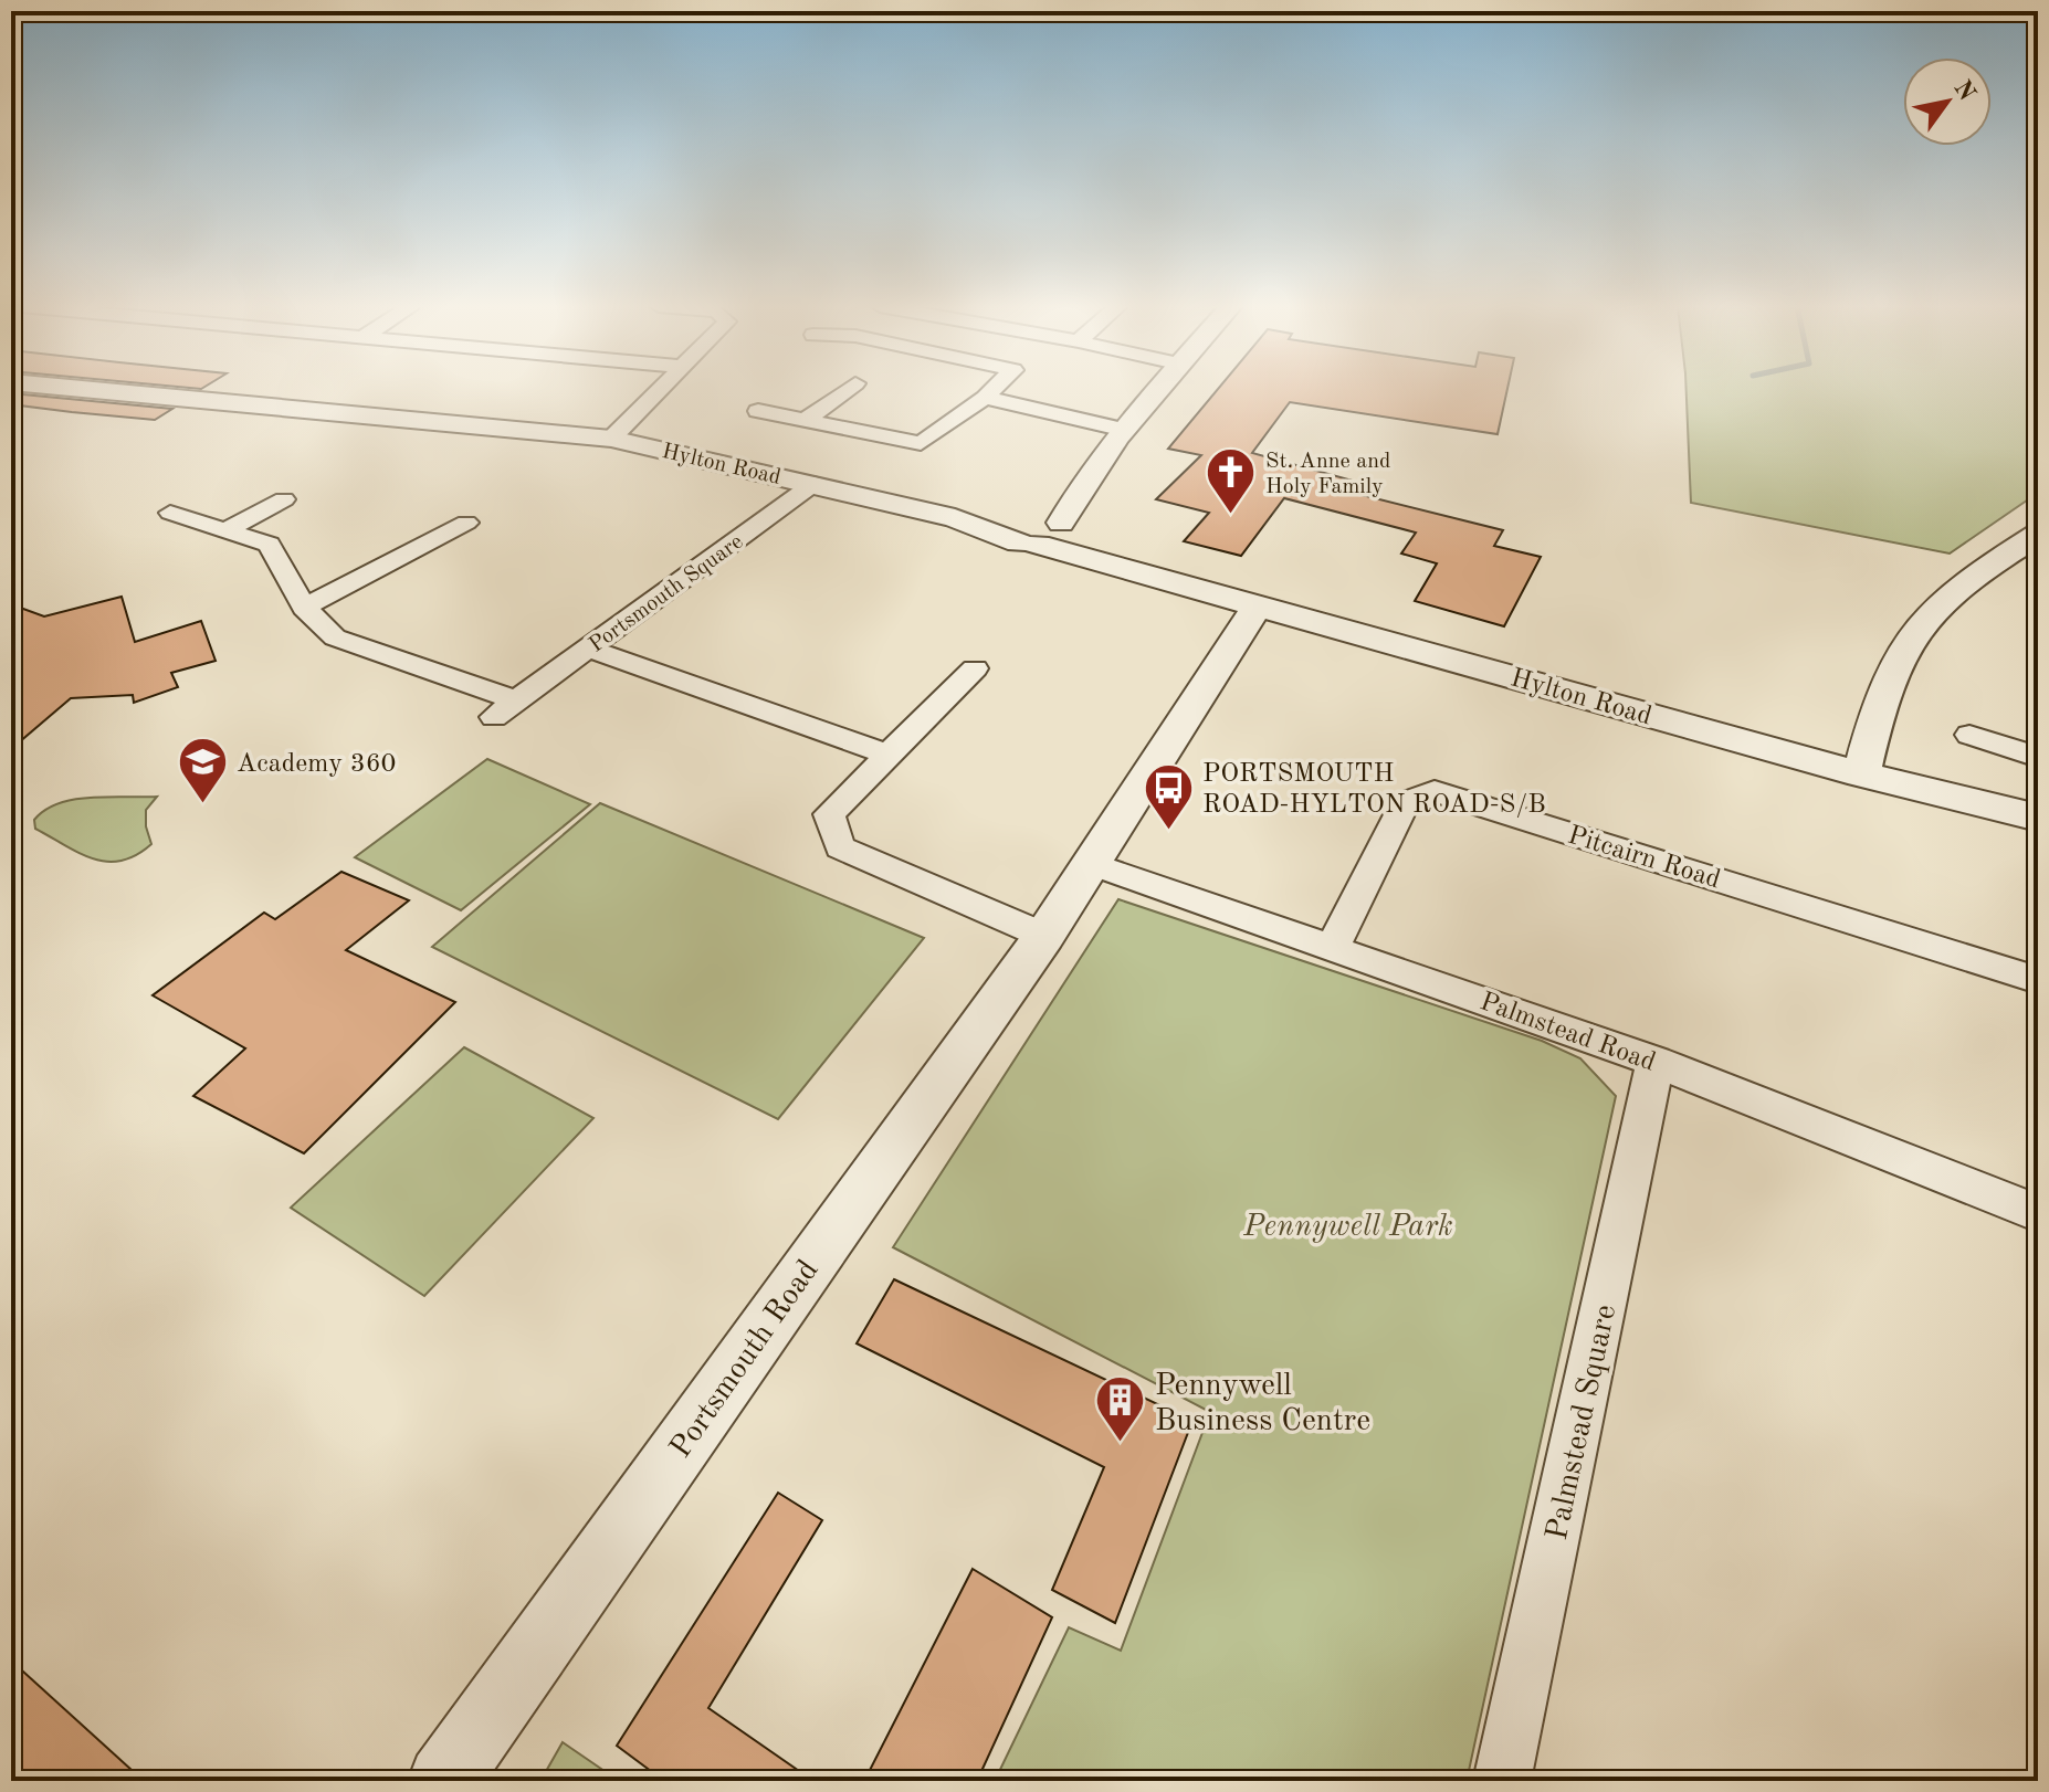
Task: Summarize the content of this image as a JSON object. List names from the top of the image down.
{
  "streets": {
    "street": [
      "Hylton Road",
      "Portsmouth Square",
      "Pitcairn Road",
      "Palmstead Road",
      "Portsmouth Road",
      "Palmstead Square"
    ]
  },
  "crossings": [
    ["Hylton Road", "Portsmouth Square"],
    ["Hylton Road", "Portsmouth Road"],
    ["Pitcairn Road", "Palmstead Road"],
    ["Palmstead Road", "Portsmouth Road"],
    ["Palmstead Road", "Palmstead Square"]
  ],
  "parks": ["Pennywell Park"],
  "places": {
    "church": ["St. Anne and Holy Family"],
    "school or university": ["Academy 360"],
    "bus stop": ["PORTSMOUTH ROAD-HYLTON ROAD-S/B"],
    "building": ["Pennywell Business Centre"]
  },
  "north": "top right"
}
